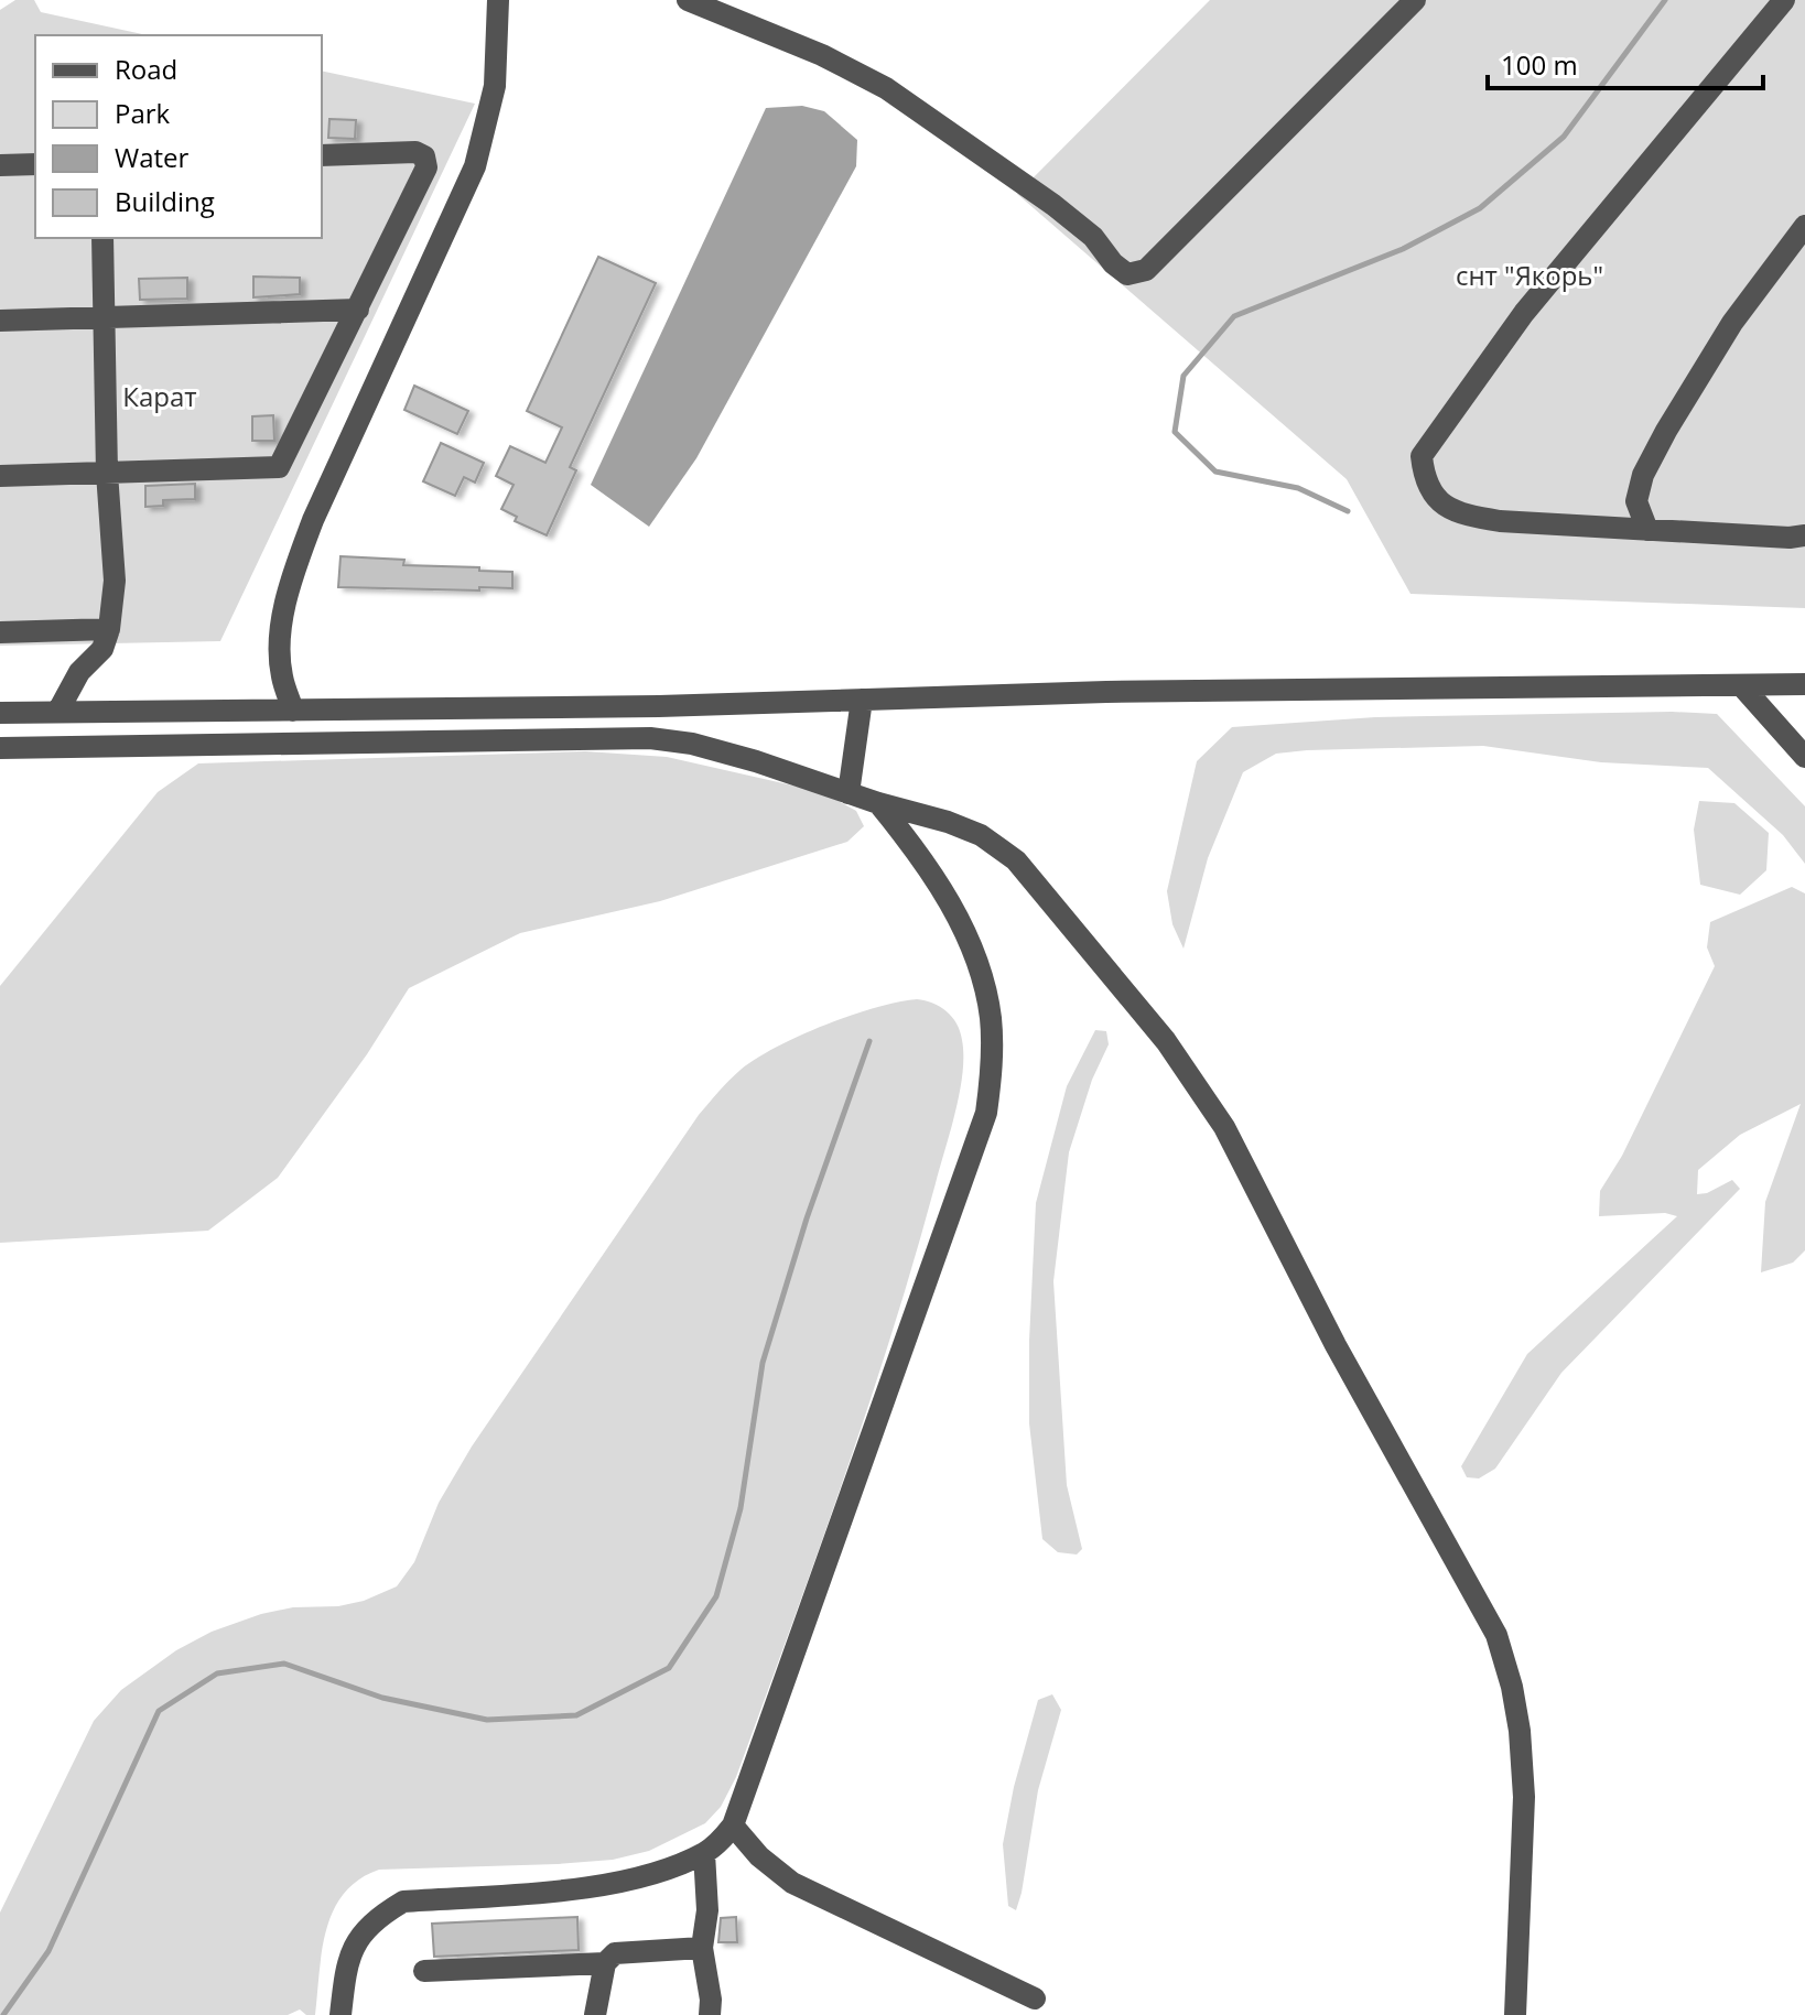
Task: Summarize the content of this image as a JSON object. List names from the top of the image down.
{
  "parks": ["снт \"Якорь\"", "Карат"],
  "legend": [
    "Road",
    "Park",
    "Water",
    "Building"
  ],
  "scale_bar": "100 m"
}
